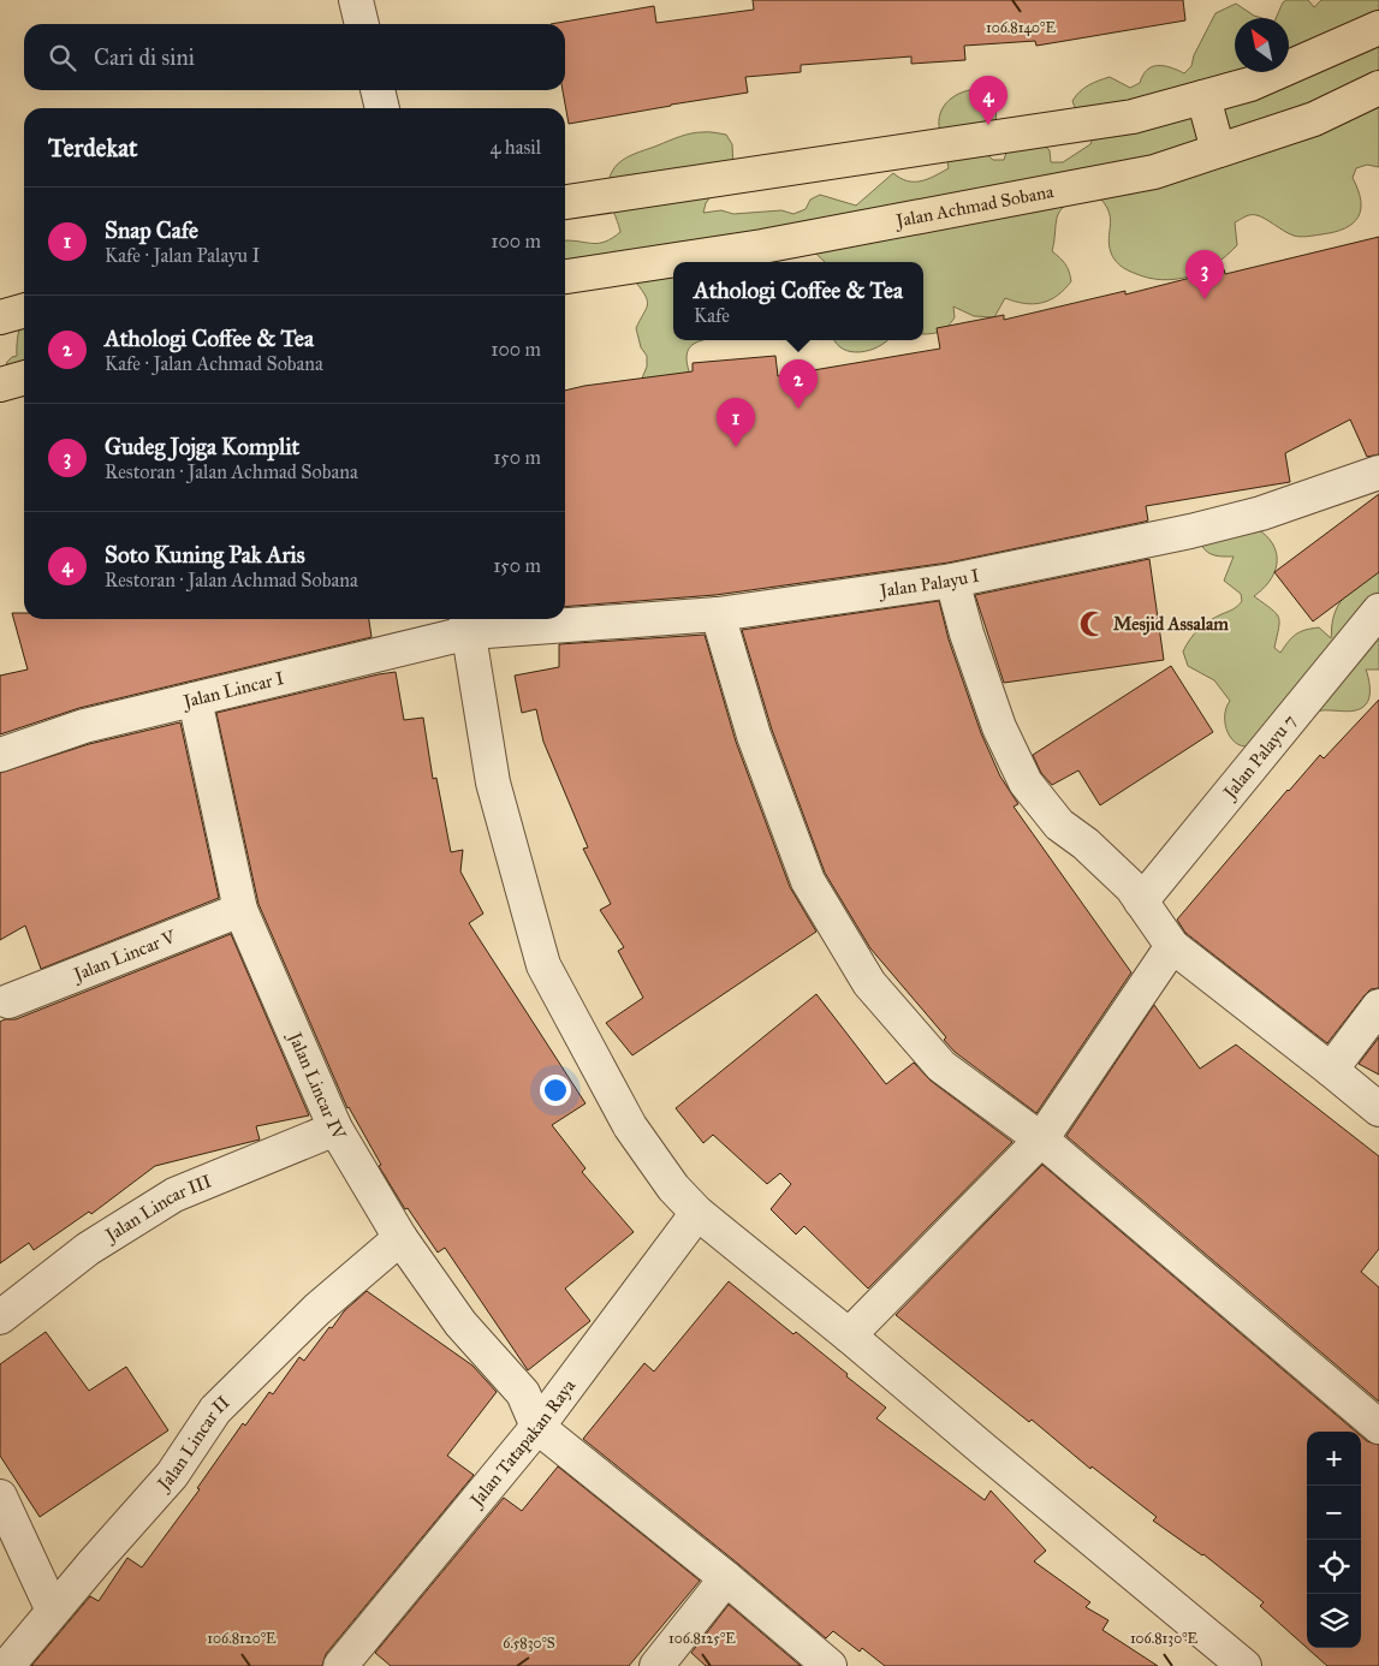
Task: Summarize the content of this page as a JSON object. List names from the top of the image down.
{
  "streets": {
    "main road": ["Jalan Achmad Sobana"],
    "street": [
      "Jalan Palayu I",
      "Jalan Lincar I",
      "Jalan Palayu 7",
      "Jalan Lincar V",
      "Jalan Lincar IV",
      "Jalan Lincar III",
      "Jalan Lincar II",
      "Jalan Tatapakan Raya"
    ]
  },
  "crossings": [
    ["Jalan Palayu I", "Jalan Lincar I"],
    ["Jalan Lincar I", "Jalan Lincar IV"],
    ["Jalan Lincar V", "Jalan Lincar IV"],
    ["Jalan Lincar IV", "Jalan Lincar III"],
    ["Jalan Lincar IV", "Jalan Lincar II"],
    ["Jalan Lincar IV", "Jalan Tatapakan Raya"]
  ],
  "places": {
    "mosque": ["Mesjid Assalam"]
  },
  "north": "top left",
  "page": {
    "search": "Cari di sini",
    "pins": [
      "4",
      "3",
      "2",
      "1"
    ],
    "heading": ["Terdekat", "4 hasil"],
    "list": [
      {
        "mark": "1",
        "name": "Snap Cafe",
        "note": "Kafe · Jalan Palayu I",
        "value": "100 m"
      },
      {
        "mark": "2",
        "name": "Athologi Coffee & Tea",
        "note": "Kafe · Jalan Achmad Sobana",
        "value": "100 m"
      },
      {
        "mark": "3",
        "name": "Gudeg Jojga Komplit",
        "note": "Restoran · Jalan Achmad Sobana",
        "value": "150 m"
      },
      {
        "mark": "4",
        "name": "Soto Kuning Pak Aris",
        "note": "Restoran · Jalan Achmad Sobana",
        "value": "150 m"
      }
    ],
    "popup": ["Athologi Coffee & Tea", "Kafe"],
    "map_buttons": ["+", "−"]
  },
  "coordinates": [
    "106.8140°E",
    "106.8120°E",
    "106.8125°E",
    "106.8130°E",
    "6.5830°S"
  ]
}
